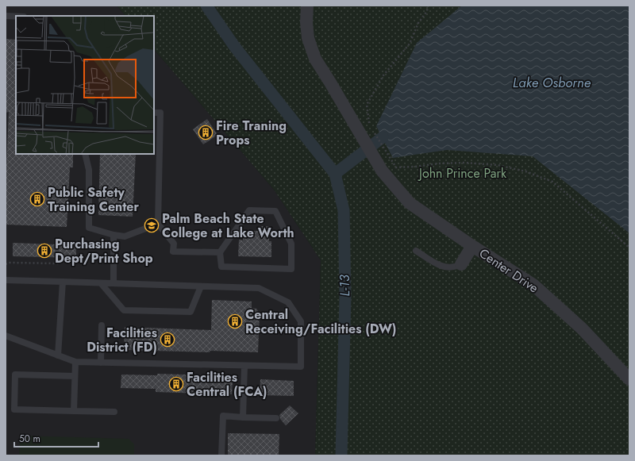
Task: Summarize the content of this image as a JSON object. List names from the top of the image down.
{
  "streets": {
    "street": ["Center Drive"]
  },
  "water": ["Lake Osborne", "L-13"],
  "parks": ["John Prince Park"],
  "places": {
    "building": [
      "Fire Traning Props",
      "Public Safety Training Center",
      "Purchasing Dept/Print Shop",
      "Central Receiving/Facilities (DW)",
      "Facilities District (FD)",
      "Facilities Central (FCA)"
    ],
    "school or university": ["Palm Beach State College at Lake Worth"]
  },
  "scale_bar": "50 m"
}
